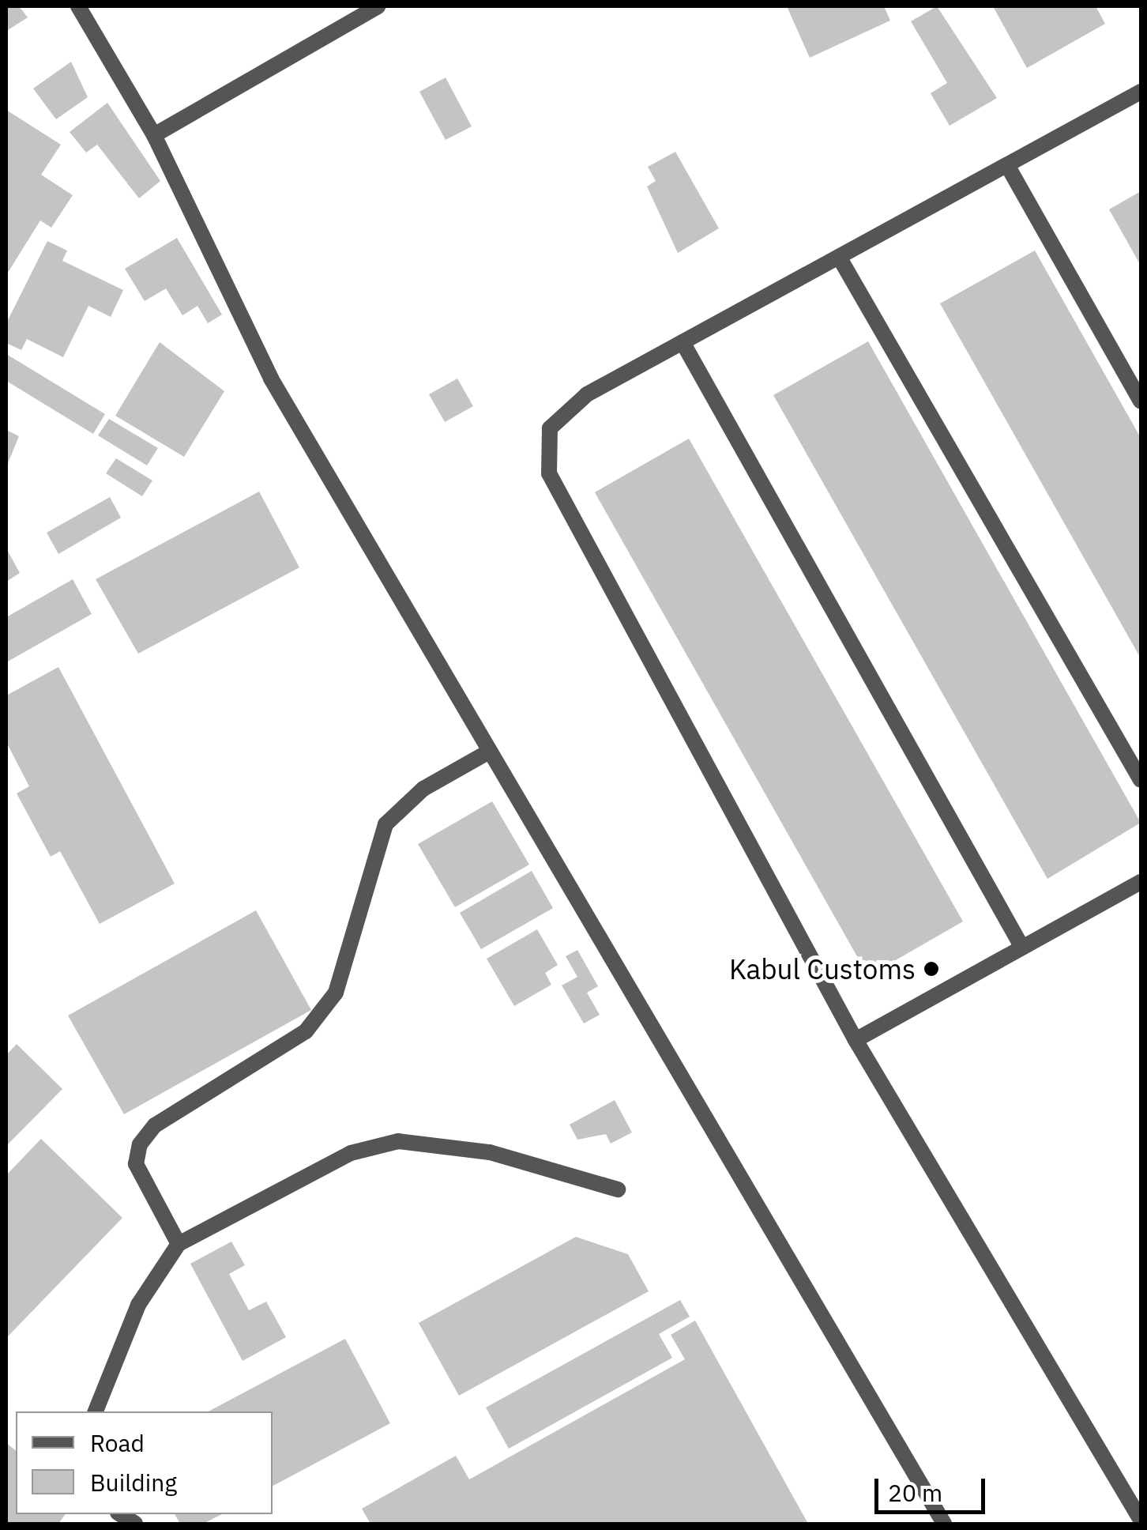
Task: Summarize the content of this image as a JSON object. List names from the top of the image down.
{
  "places": ["Kabul Customs"],
  "legend": ["Road", "Building"],
  "scale_bar": "20 m"
}
